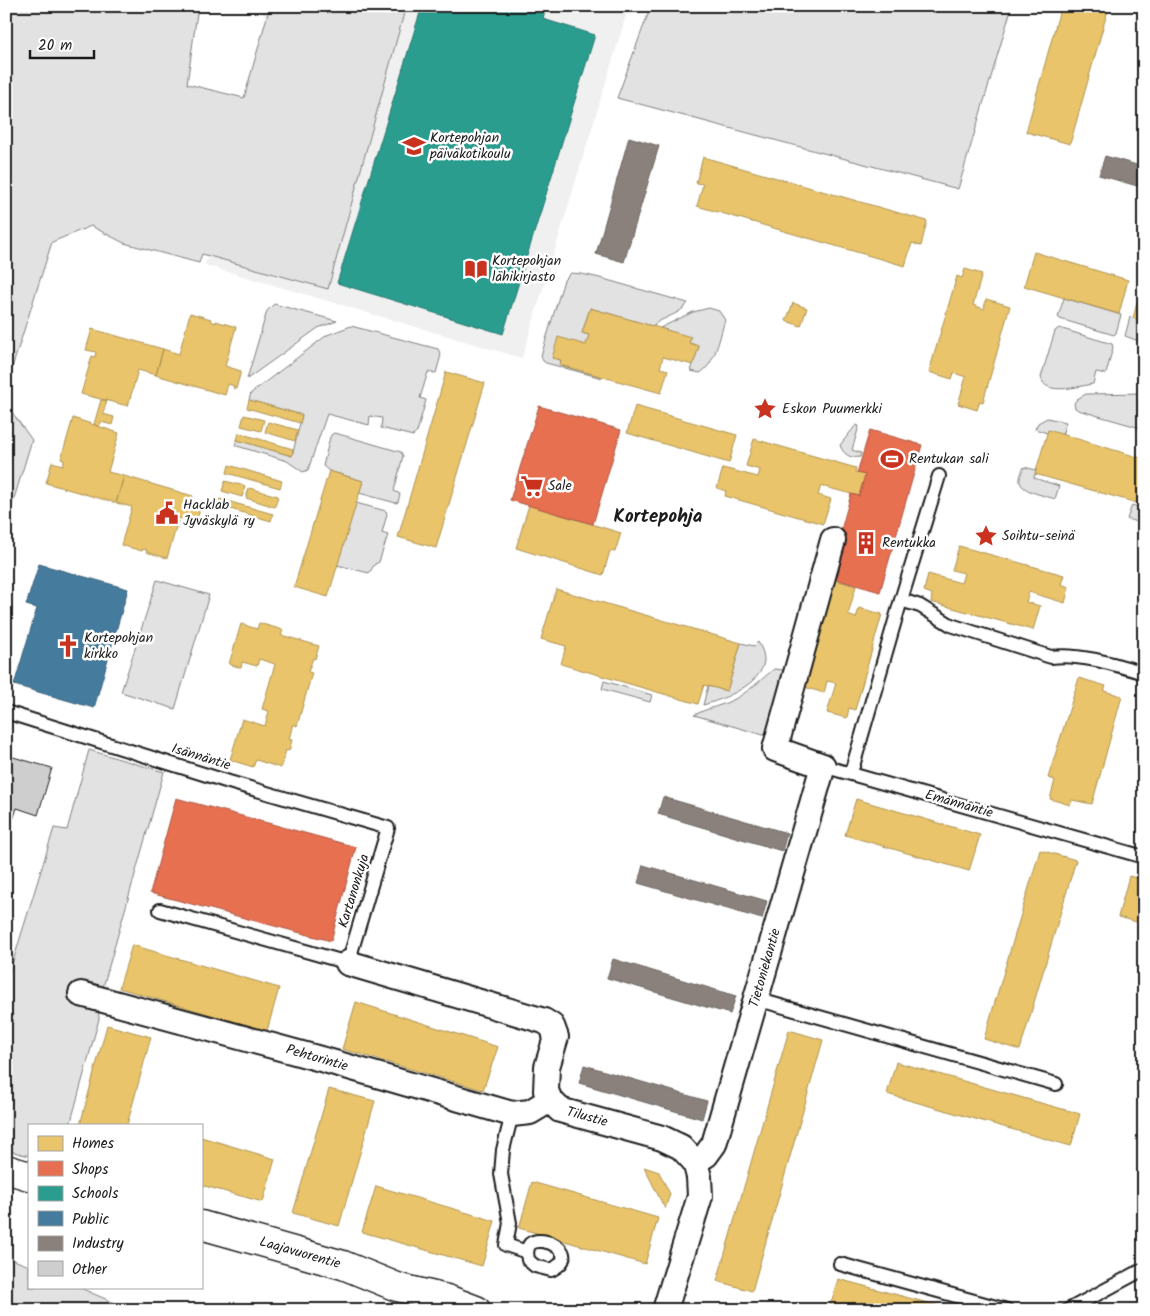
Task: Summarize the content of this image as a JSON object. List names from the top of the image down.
{
  "streets": {
    "main road": ["Laajavuorentie"],
    "street": [
      "Emännäntie",
      "Tietoniekantie",
      "Pehtorintie",
      "Tilustie"
    ],
    "lane": ["Isännäntie", "Kartanonkuja"]
  },
  "crossings": [
    ["Isännäntie", "Kartanonkuja"],
    ["Emännäntie", "Tietoniekantie"],
    ["Kartanonkuja", "Tilustie"],
    ["Tietoniekantie", "Tilustie"],
    ["Pehtorintie", "Tilustie"]
  ],
  "districts": ["Kortepohja"],
  "places": {
    "school or university": ["Kortepohjan päiväkotikoulu"],
    "library": ["Kortepohjan lähikirjasto"],
    "place": ["Eskon Puumerkki", "Soihtu-seinä"],
    "sports": ["Rentukan sali"],
    "supermarket": ["Sale"],
    "public building": ["Hacklab Jyväskylä ry"],
    "building": ["Rentukka"],
    "church": ["Kortepohjan kirkko"]
  },
  "legend": [
    "Homes",
    "Shops",
    "Schools",
    "Public",
    "Industry",
    "Other"
  ],
  "scale_bar": "20 m"
}
